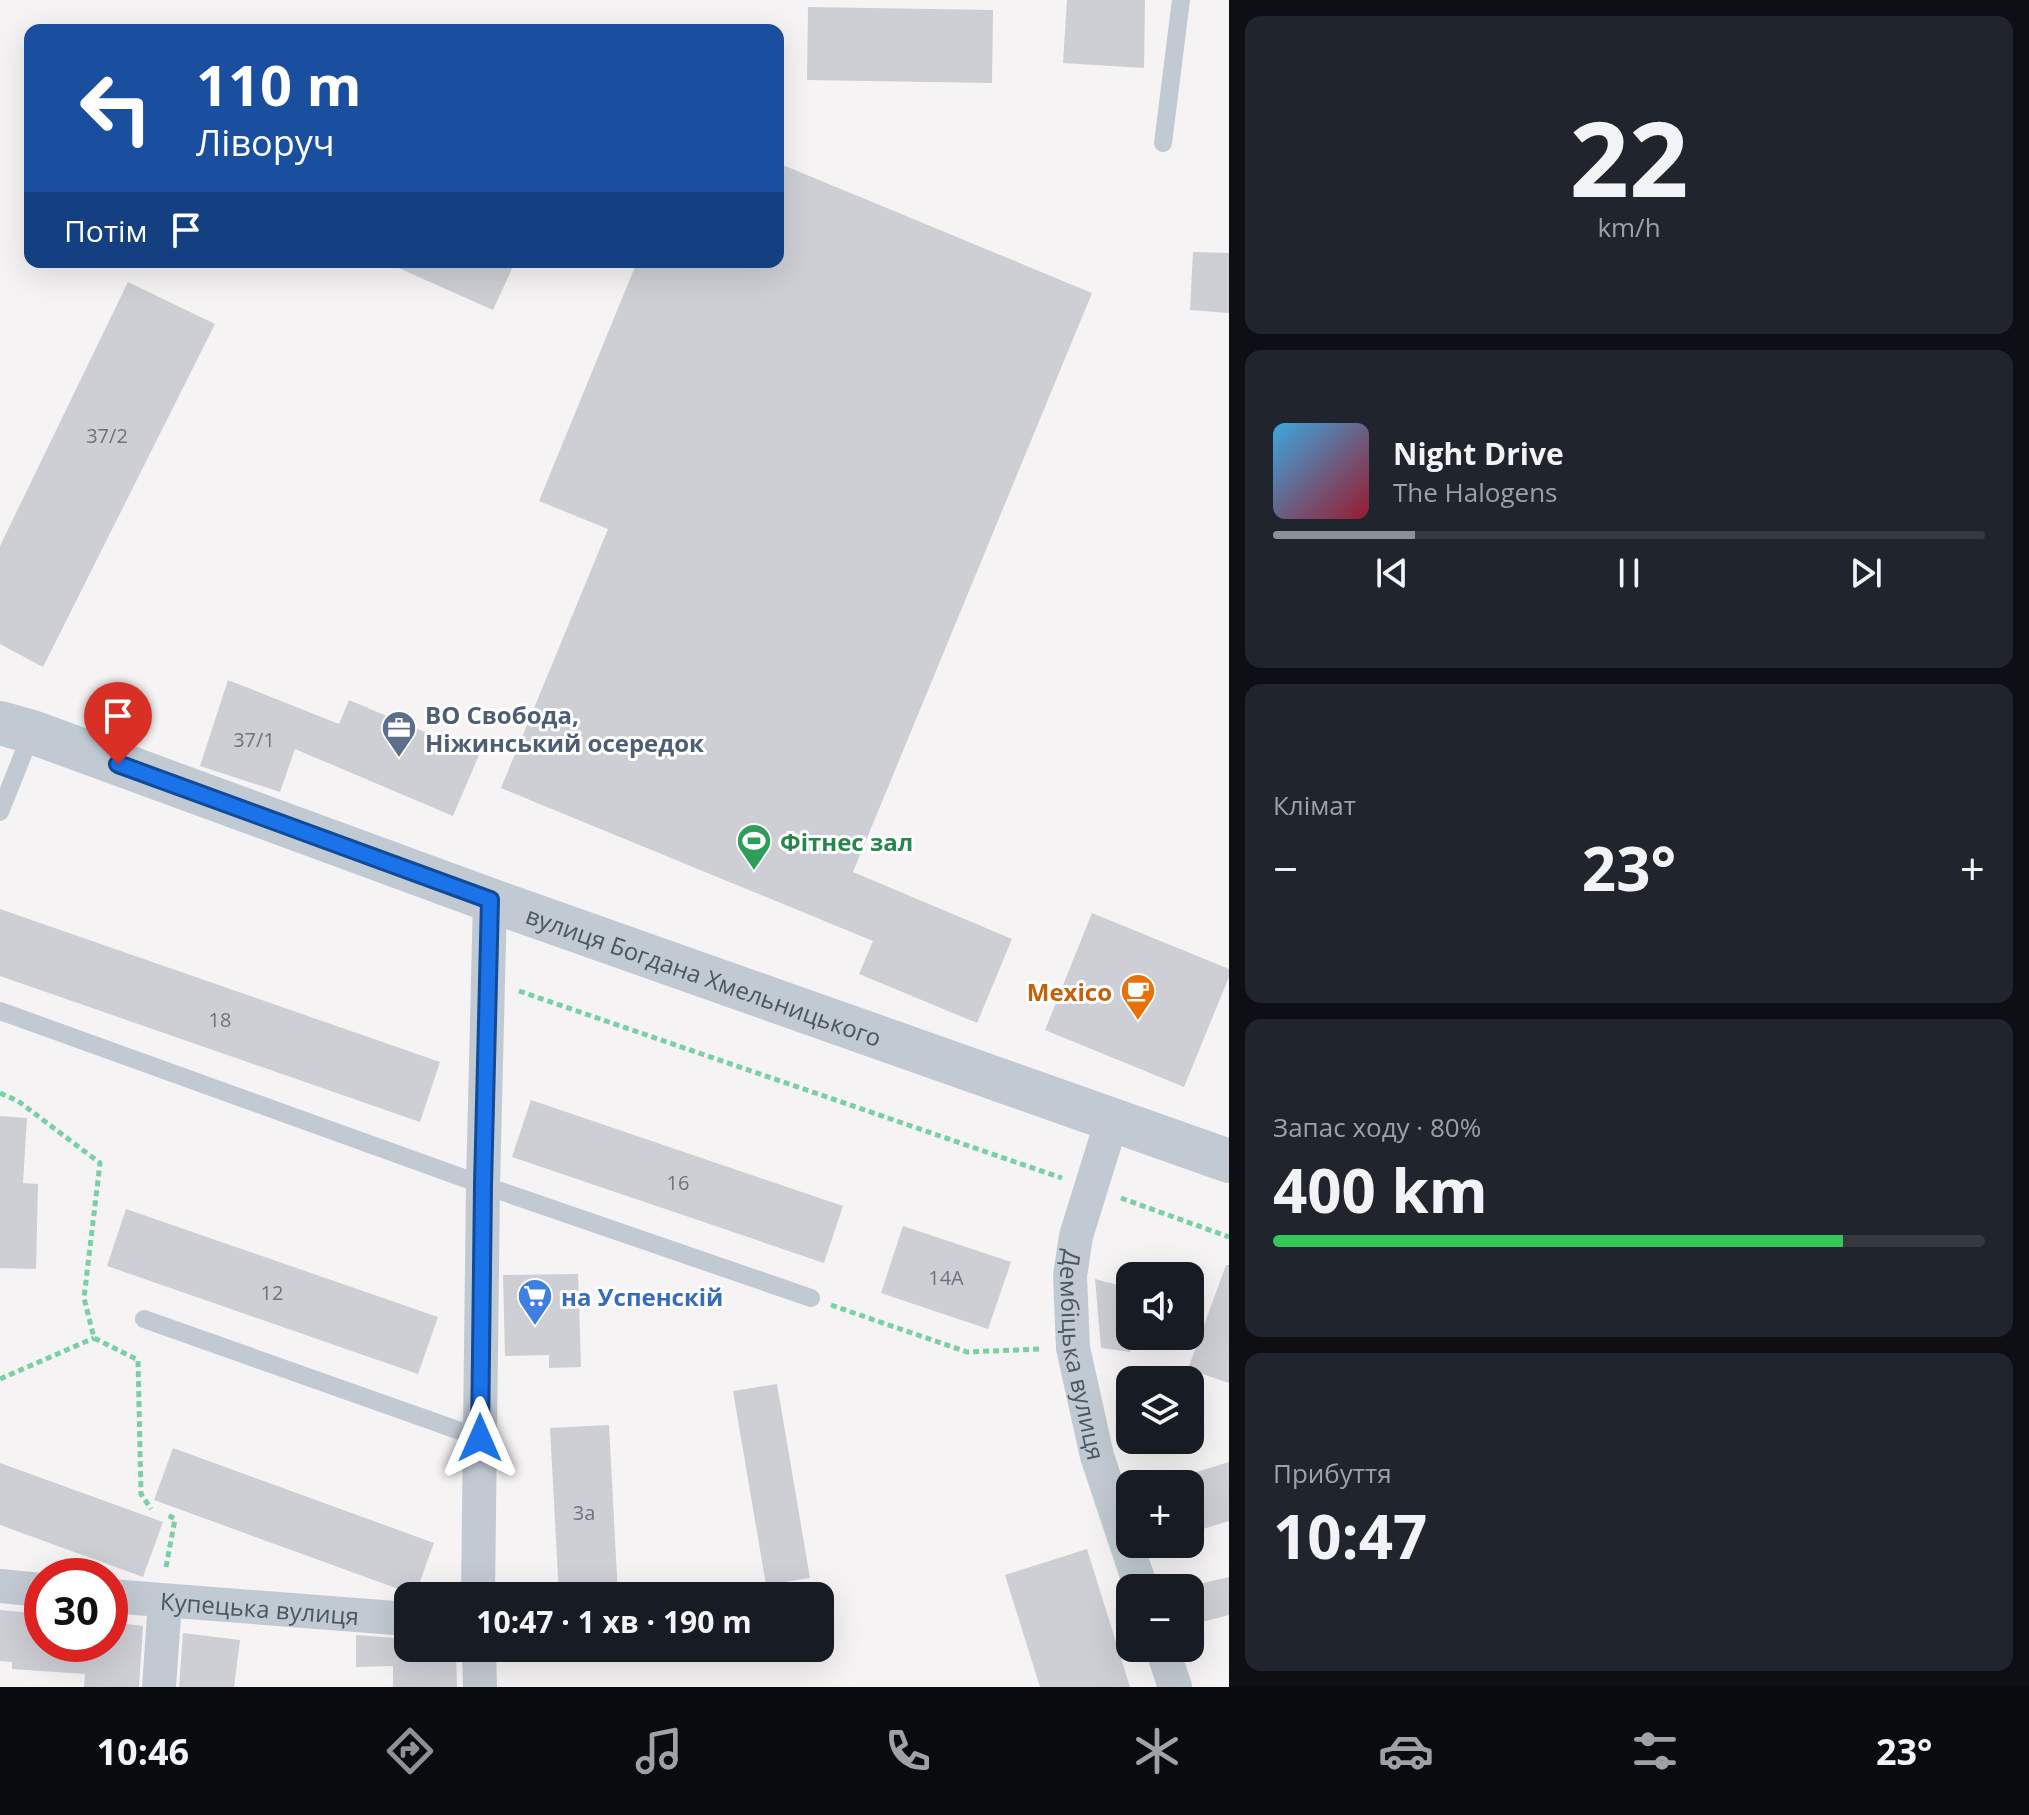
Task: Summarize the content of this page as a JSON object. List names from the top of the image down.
{
  "streets": {
    "street": ["вулиця Богдана Хмельницького", "Дембіцька вулиця", "Купецька вулиця"]
  },
  "crossings": [
    ["вулиця Богдана Хмельницького", "Дембіцька вулиця"]
  ],
  "places": {
    "office": ["ВО Свобода, Ніжинський осередок"],
    "sports": ["Фітнес зал"],
    "cafe": ["Mexico"],
    "supermarket": ["на Успенскій"]
  },
  "house_numbers": [
    "37/2",
    "37/1",
    "18",
    "16",
    "14А",
    "12",
    "3а"
  ],
  "page": {
    "tile": [
      ["22", "km/h"],
      "Клімат",
      ["Запас ходу · 80%", "400 km"],
      ["Прибуття", "10:47"]
    ],
    "turn": ["110 m", "Ліворуч"],
    "then": "Потім",
    "song": ["Night Drive", "The Halogens"],
    "heat": ["−", "23°", "+"],
    "map_buttons": ["+", "−"],
    "limit": "30",
    "trip": "10:47 · 1 хв · 190 m",
    "tabs": ["10:46", "23°"]
  }
}
